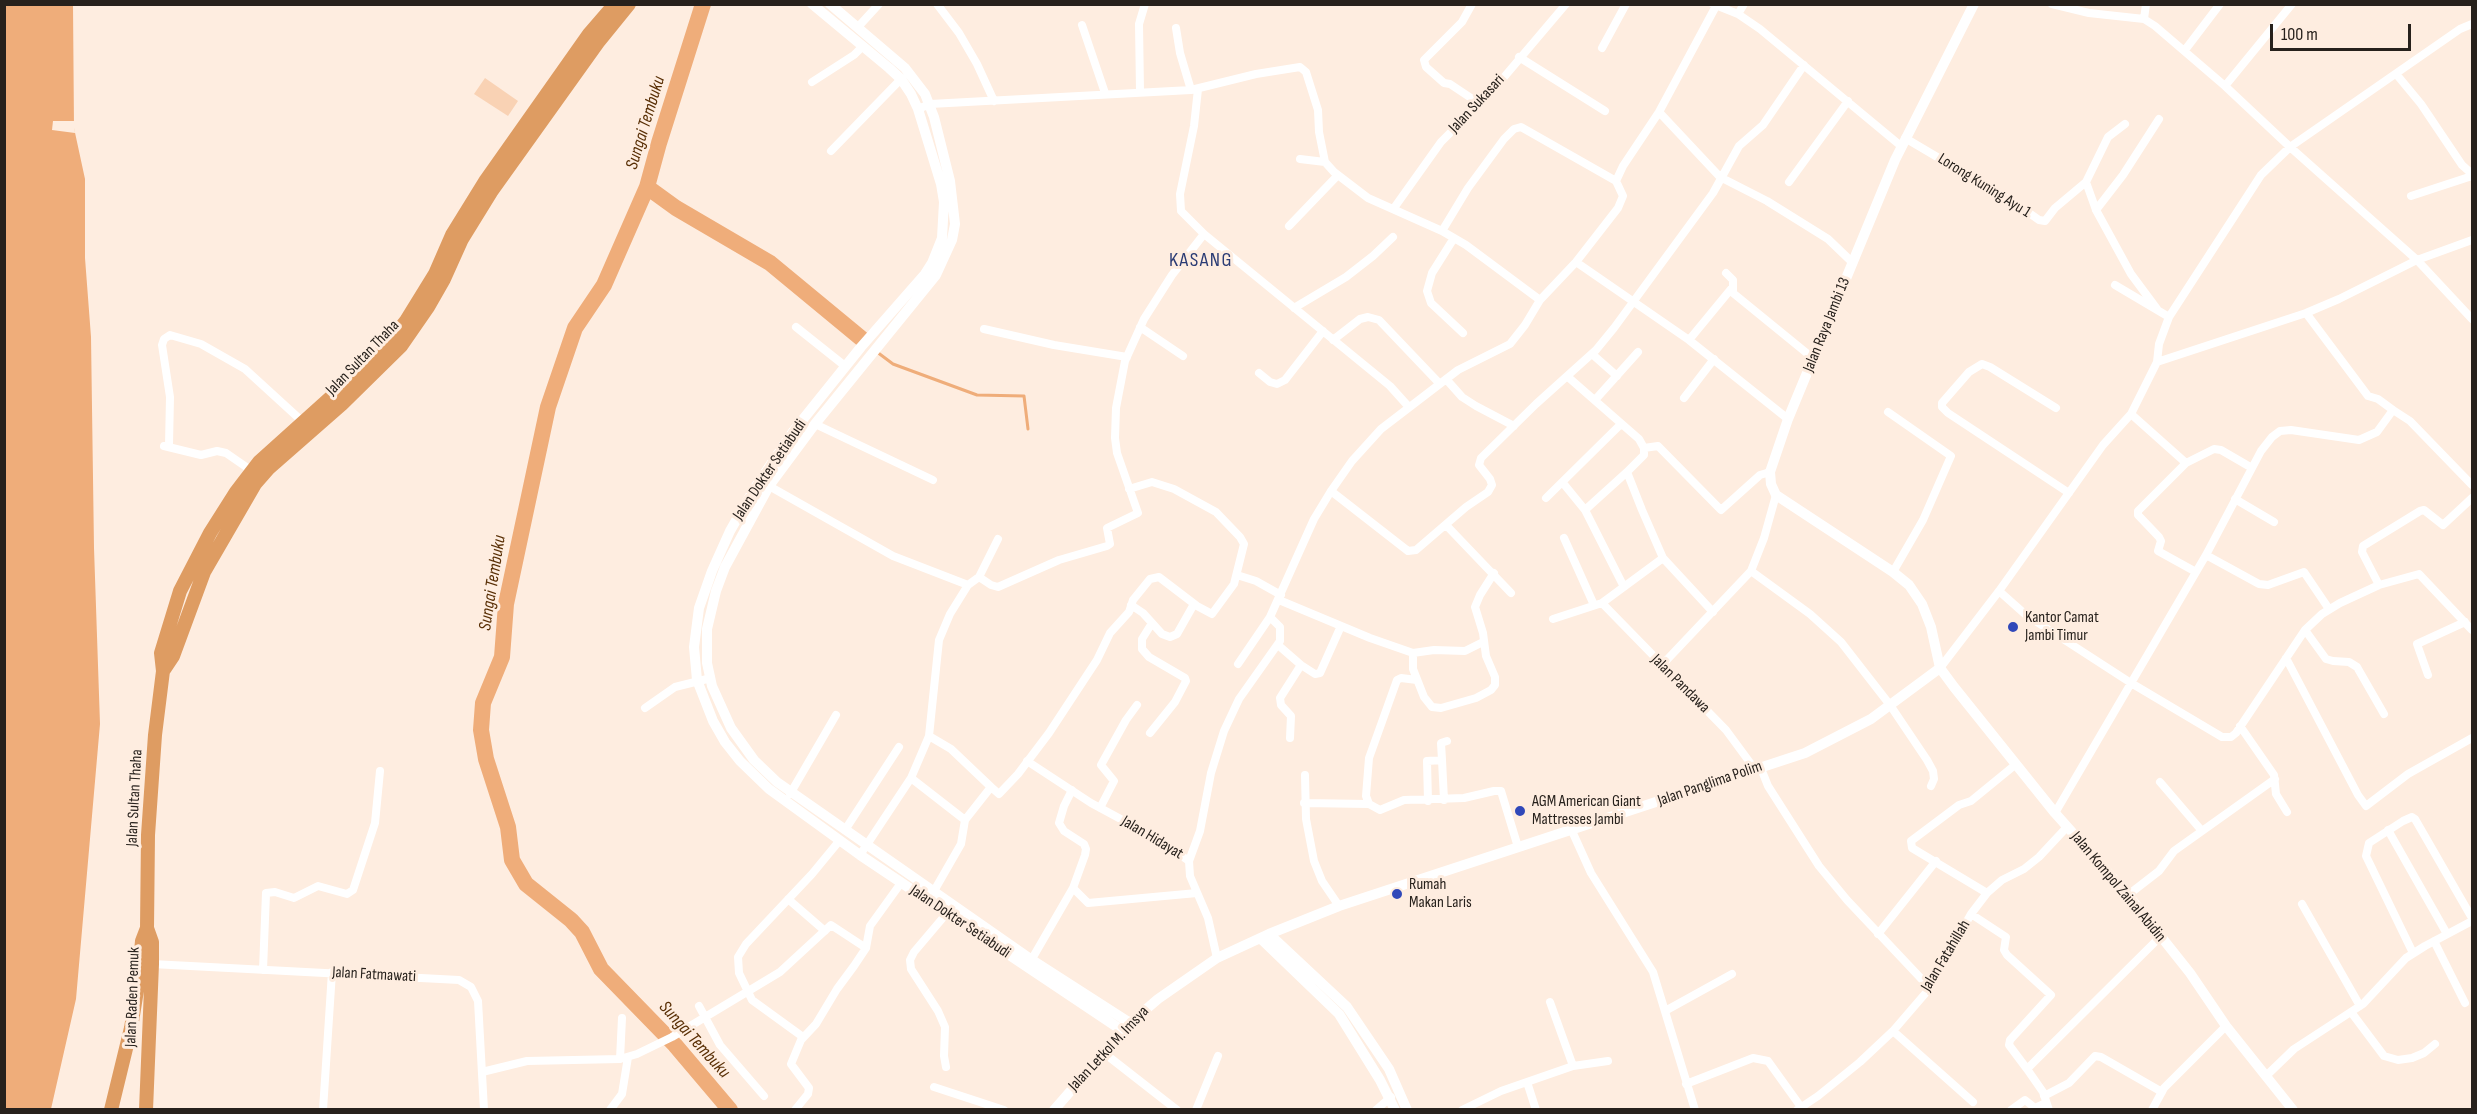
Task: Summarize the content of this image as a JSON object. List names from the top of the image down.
{
  "streets": {
    "highway": ["Jalan Sultan Thaha", "Jalan Raden Pemuk"],
    "street": [
      "Jalan Sukasari",
      "Lorong Kuning Ayu 1",
      "Jalan Raya Jambi 13",
      "Jalan Dokter Setiabudi",
      "Jalan Pandawa",
      "Jalan Panglima Polim",
      "Jalan Hidayat",
      "Jalan Kompol Zainal Abidin",
      "Jalan Fatahillah",
      "Jalan Fatmawati",
      "Jalan Letkol M. Imsya"
    ]
  },
  "crossings": [
    ["Lorong Kuning Ayu 1", "Jalan Raya Jambi 13"],
    ["Jalan Sultan Thaha", "Jalan Raden Pemuk"],
    ["Jalan Dokter Setiabudi", "Jalan Letkol M. Imsya"],
    ["Jalan Pandawa", "Jalan Panglima Polim"],
    ["Jalan Pandawa", "Jalan Fatahillah"],
    ["Jalan Panglima Polim", "Jalan Kompol Zainal Abidin"],
    ["Jalan Panglima Polim", "Jalan Letkol M. Imsya"],
    ["Jalan Hidayat", "Jalan Letkol M. Imsya"],
    ["Jalan Kompol Zainal Abidin", "Jalan Fatahillah"],
    ["Jalan Fatmawati", "Jalan Raden Pemuk"]
  ],
  "districts": ["KASANG"],
  "water": ["Sungai Tembuku"],
  "places": ["Kantor Camat Jambi Timur", "AGM American Giant Mattresses Jambi", "Rumah Makan Laris"],
  "scale_bar": "100 m"
}
